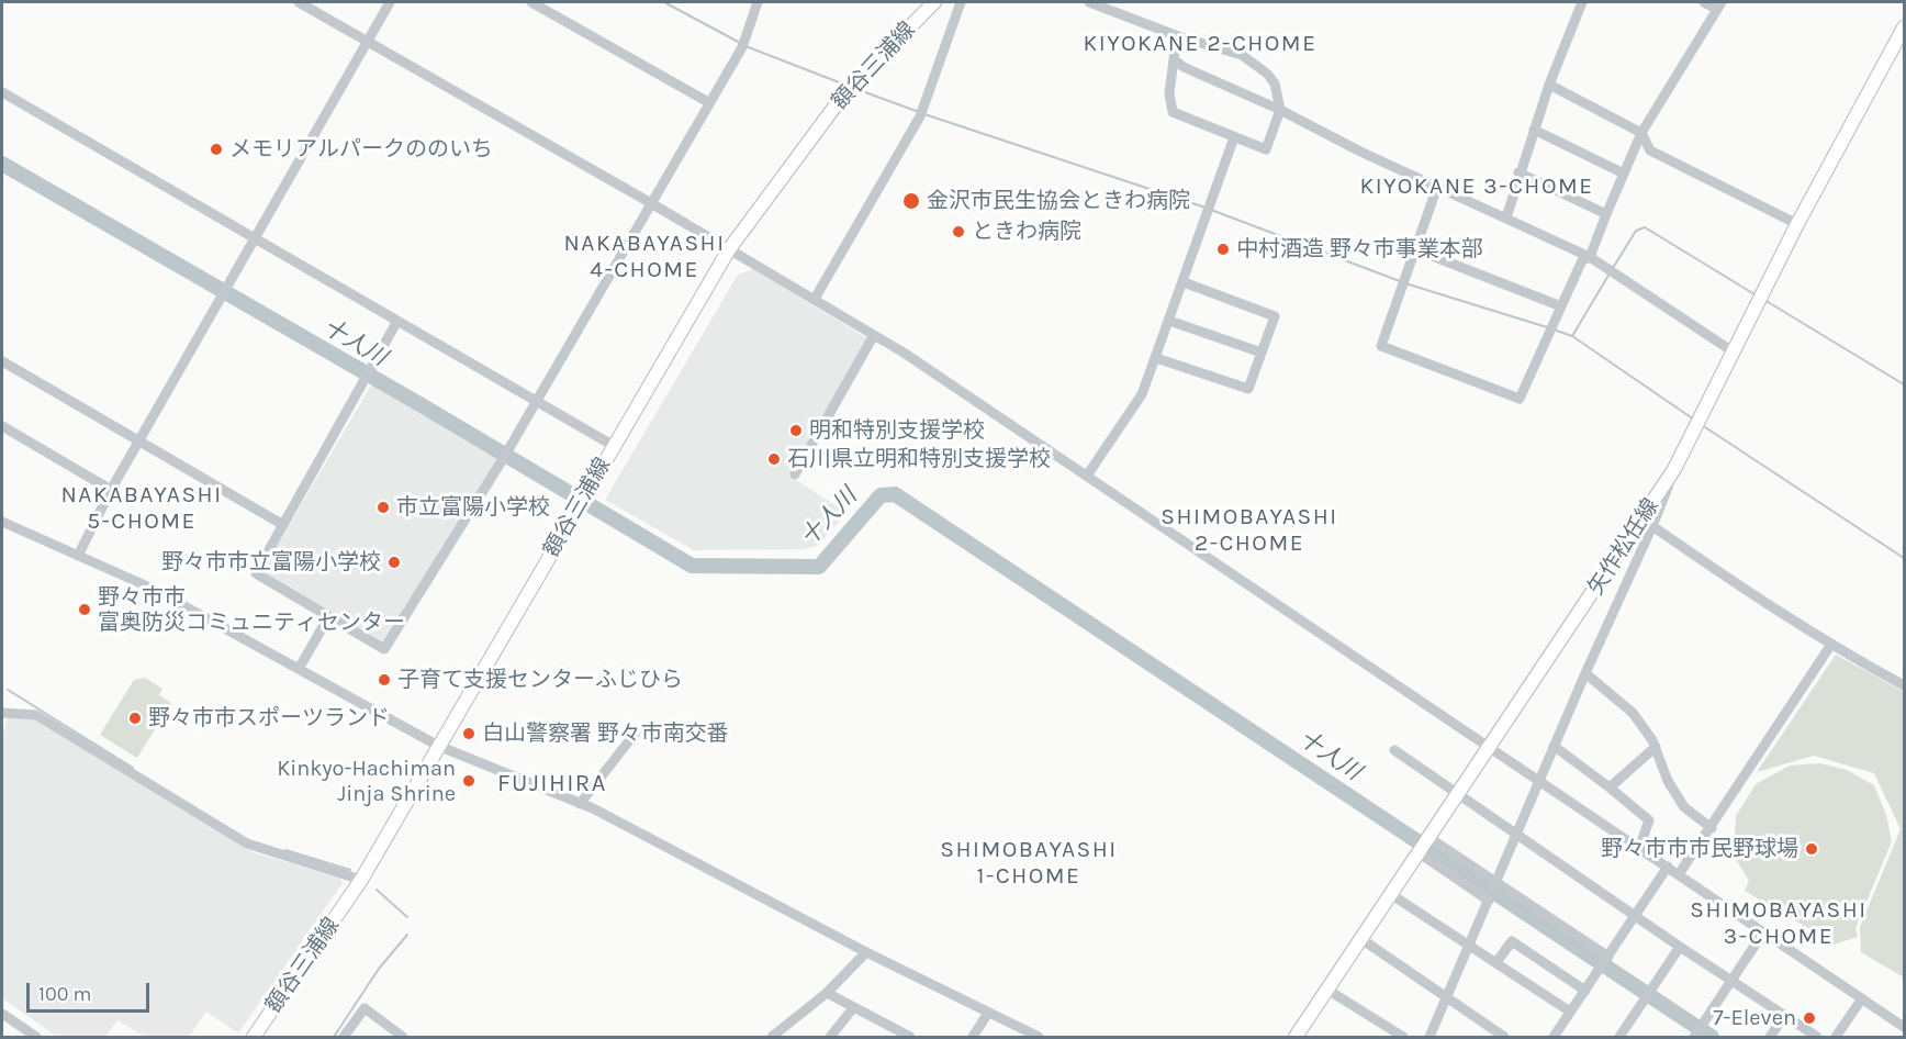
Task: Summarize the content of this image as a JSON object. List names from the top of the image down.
{
  "streets": {
    "main road": ["額谷三浦線", "矢作松任線"]
  },
  "districts": [
    "KIYOKANE 2-CHOME",
    "KIYOKANE 3-CHOME",
    "NAKABAYASHI 4-CHOME",
    "NAKABAYASHI 5-CHOME",
    "SHIMOBAYASHI 2-CHOME",
    "FUJIHIRA",
    "SHIMOBAYASHI 1-CHOME",
    "SHIMOBAYASHI 3-CHOME"
  ],
  "water": ["十人川"],
  "places": [
    "メモリアルパークののいち",
    "金沢市民生協会ときわ病院",
    "ときわ病院",
    "中村酒造 野々市事業本部",
    "明和特別支援学校",
    "石川県立明和特別支援学校",
    "市立富陽小学校",
    "野々市市立富陽小学校",
    "野々市市 富奥防災コミュニティセンター",
    "子育て支援センターふじひら",
    "野々市市スポーツランド",
    "白山警察署 野々市南交番",
    "Kinkyo-Hachiman Jinja Shrine",
    "野々市市市民野球場",
    "7-Eleven"
  ],
  "scale_bar": "100 m"
}
